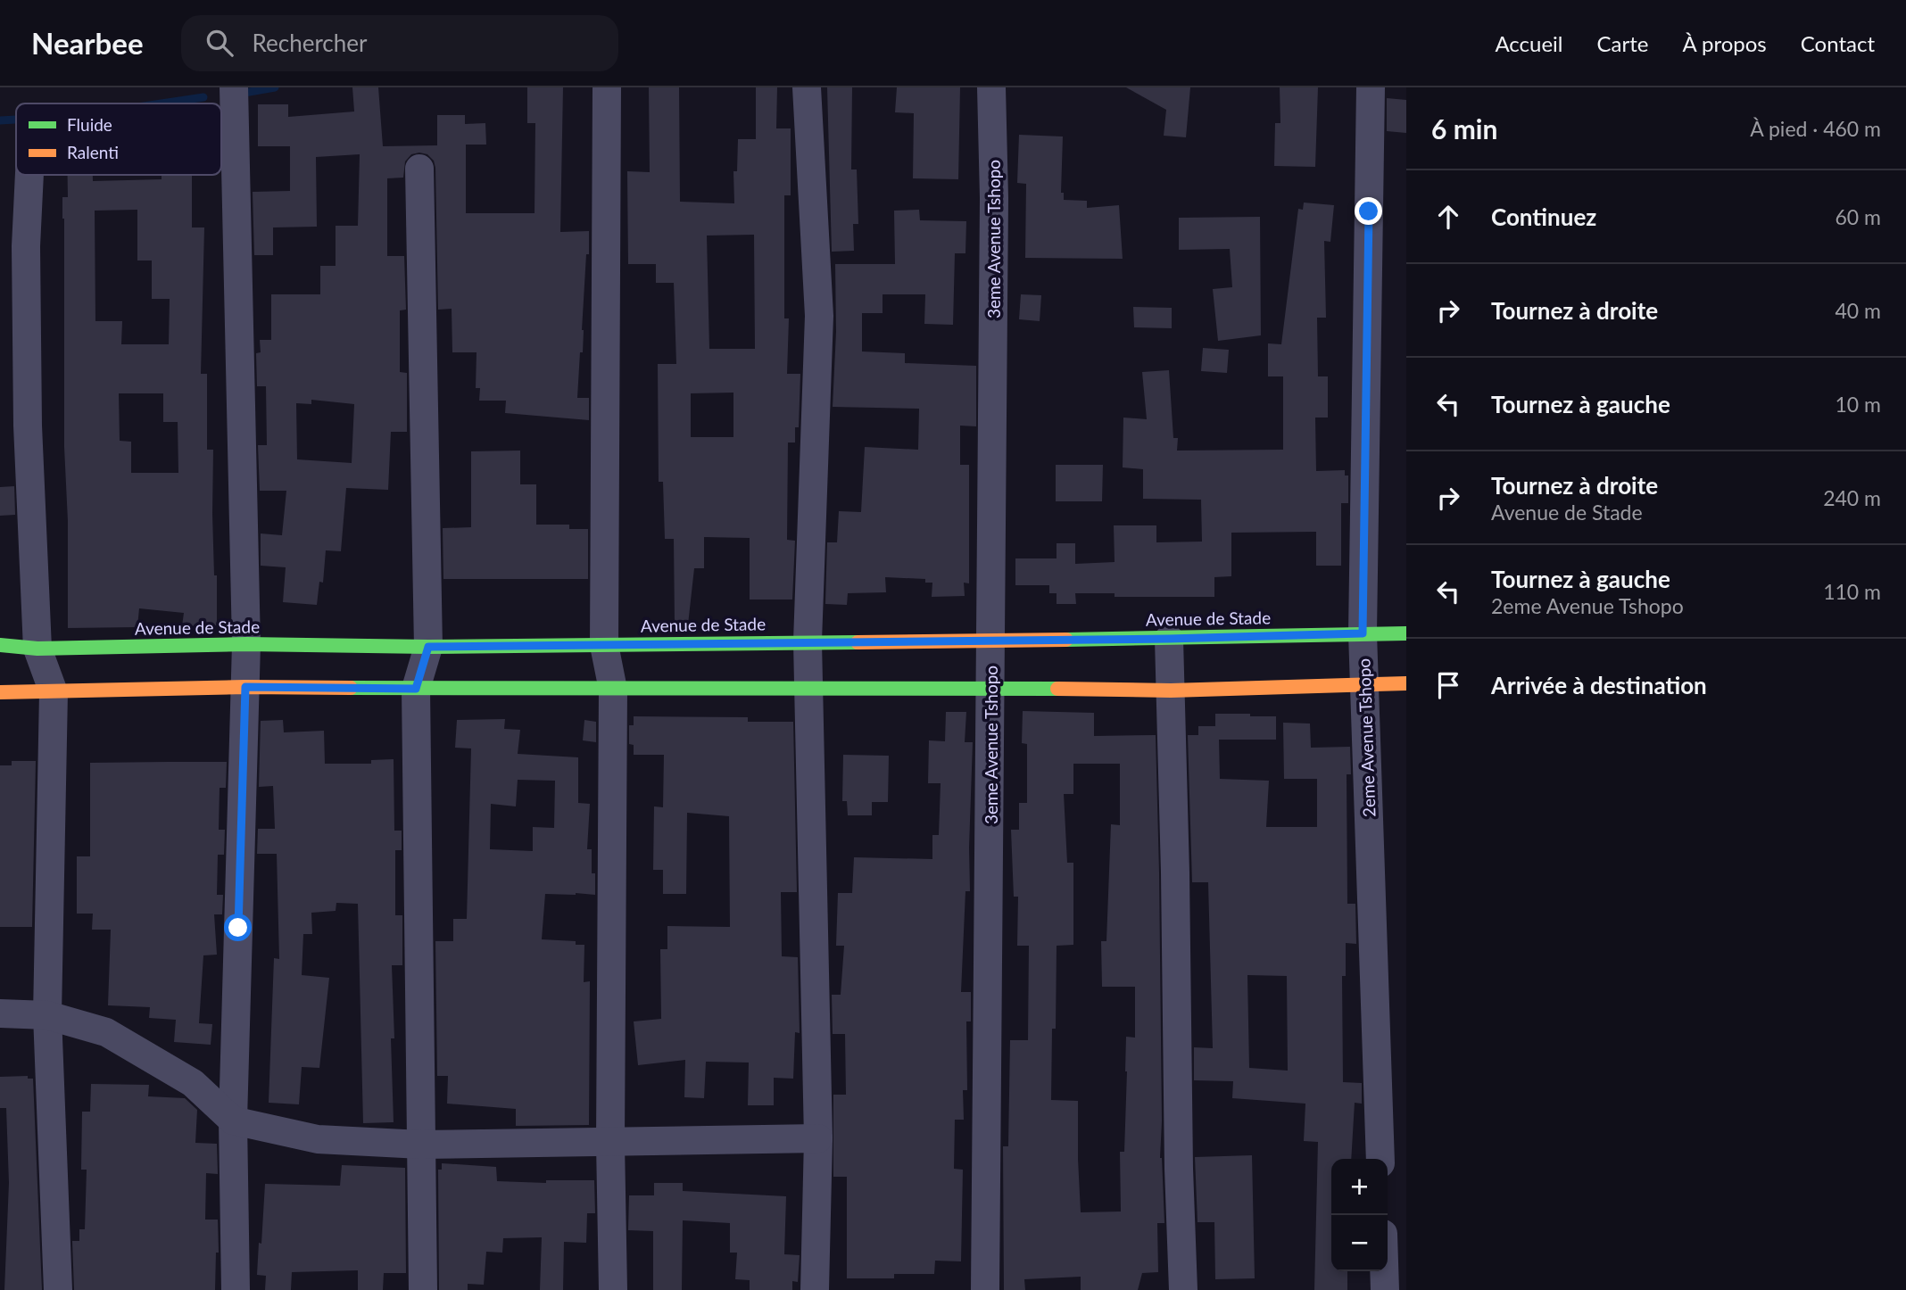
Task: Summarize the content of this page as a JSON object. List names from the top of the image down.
{
  "streets": {
    "street": ["3eme Avenue Tshopo", "Avenue de Stade", "2eme Avenue Tshopo"]
  },
  "crossings": [
    ["3eme Avenue Tshopo", "Avenue de Stade"],
    ["Avenue de Stade", "2eme Avenue Tshopo"]
  ],
  "legend": ["Fluide", "Ralenti"],
  "page": {
    "header": "Nearbee",
    "search": "Rechercher",
    "nav": [
      "Accueil",
      "Carte",
      "À propos",
      "Contact"
    ],
    "heading": ["6 min", "À pied · 460 m"],
    "list": [
      ["Continuez", "60 m"],
      ["Tournez à droite", "40 m"],
      ["Tournez à gauche", "10 m"],
      ["Tournez à droite", "Avenue de Stade", "240 m"],
      ["Tournez à gauche", "2eme Avenue Tshopo", "110 m"],
      "Arrivée à destination"
    ],
    "map_buttons": ["+", "−"]
  }
}
